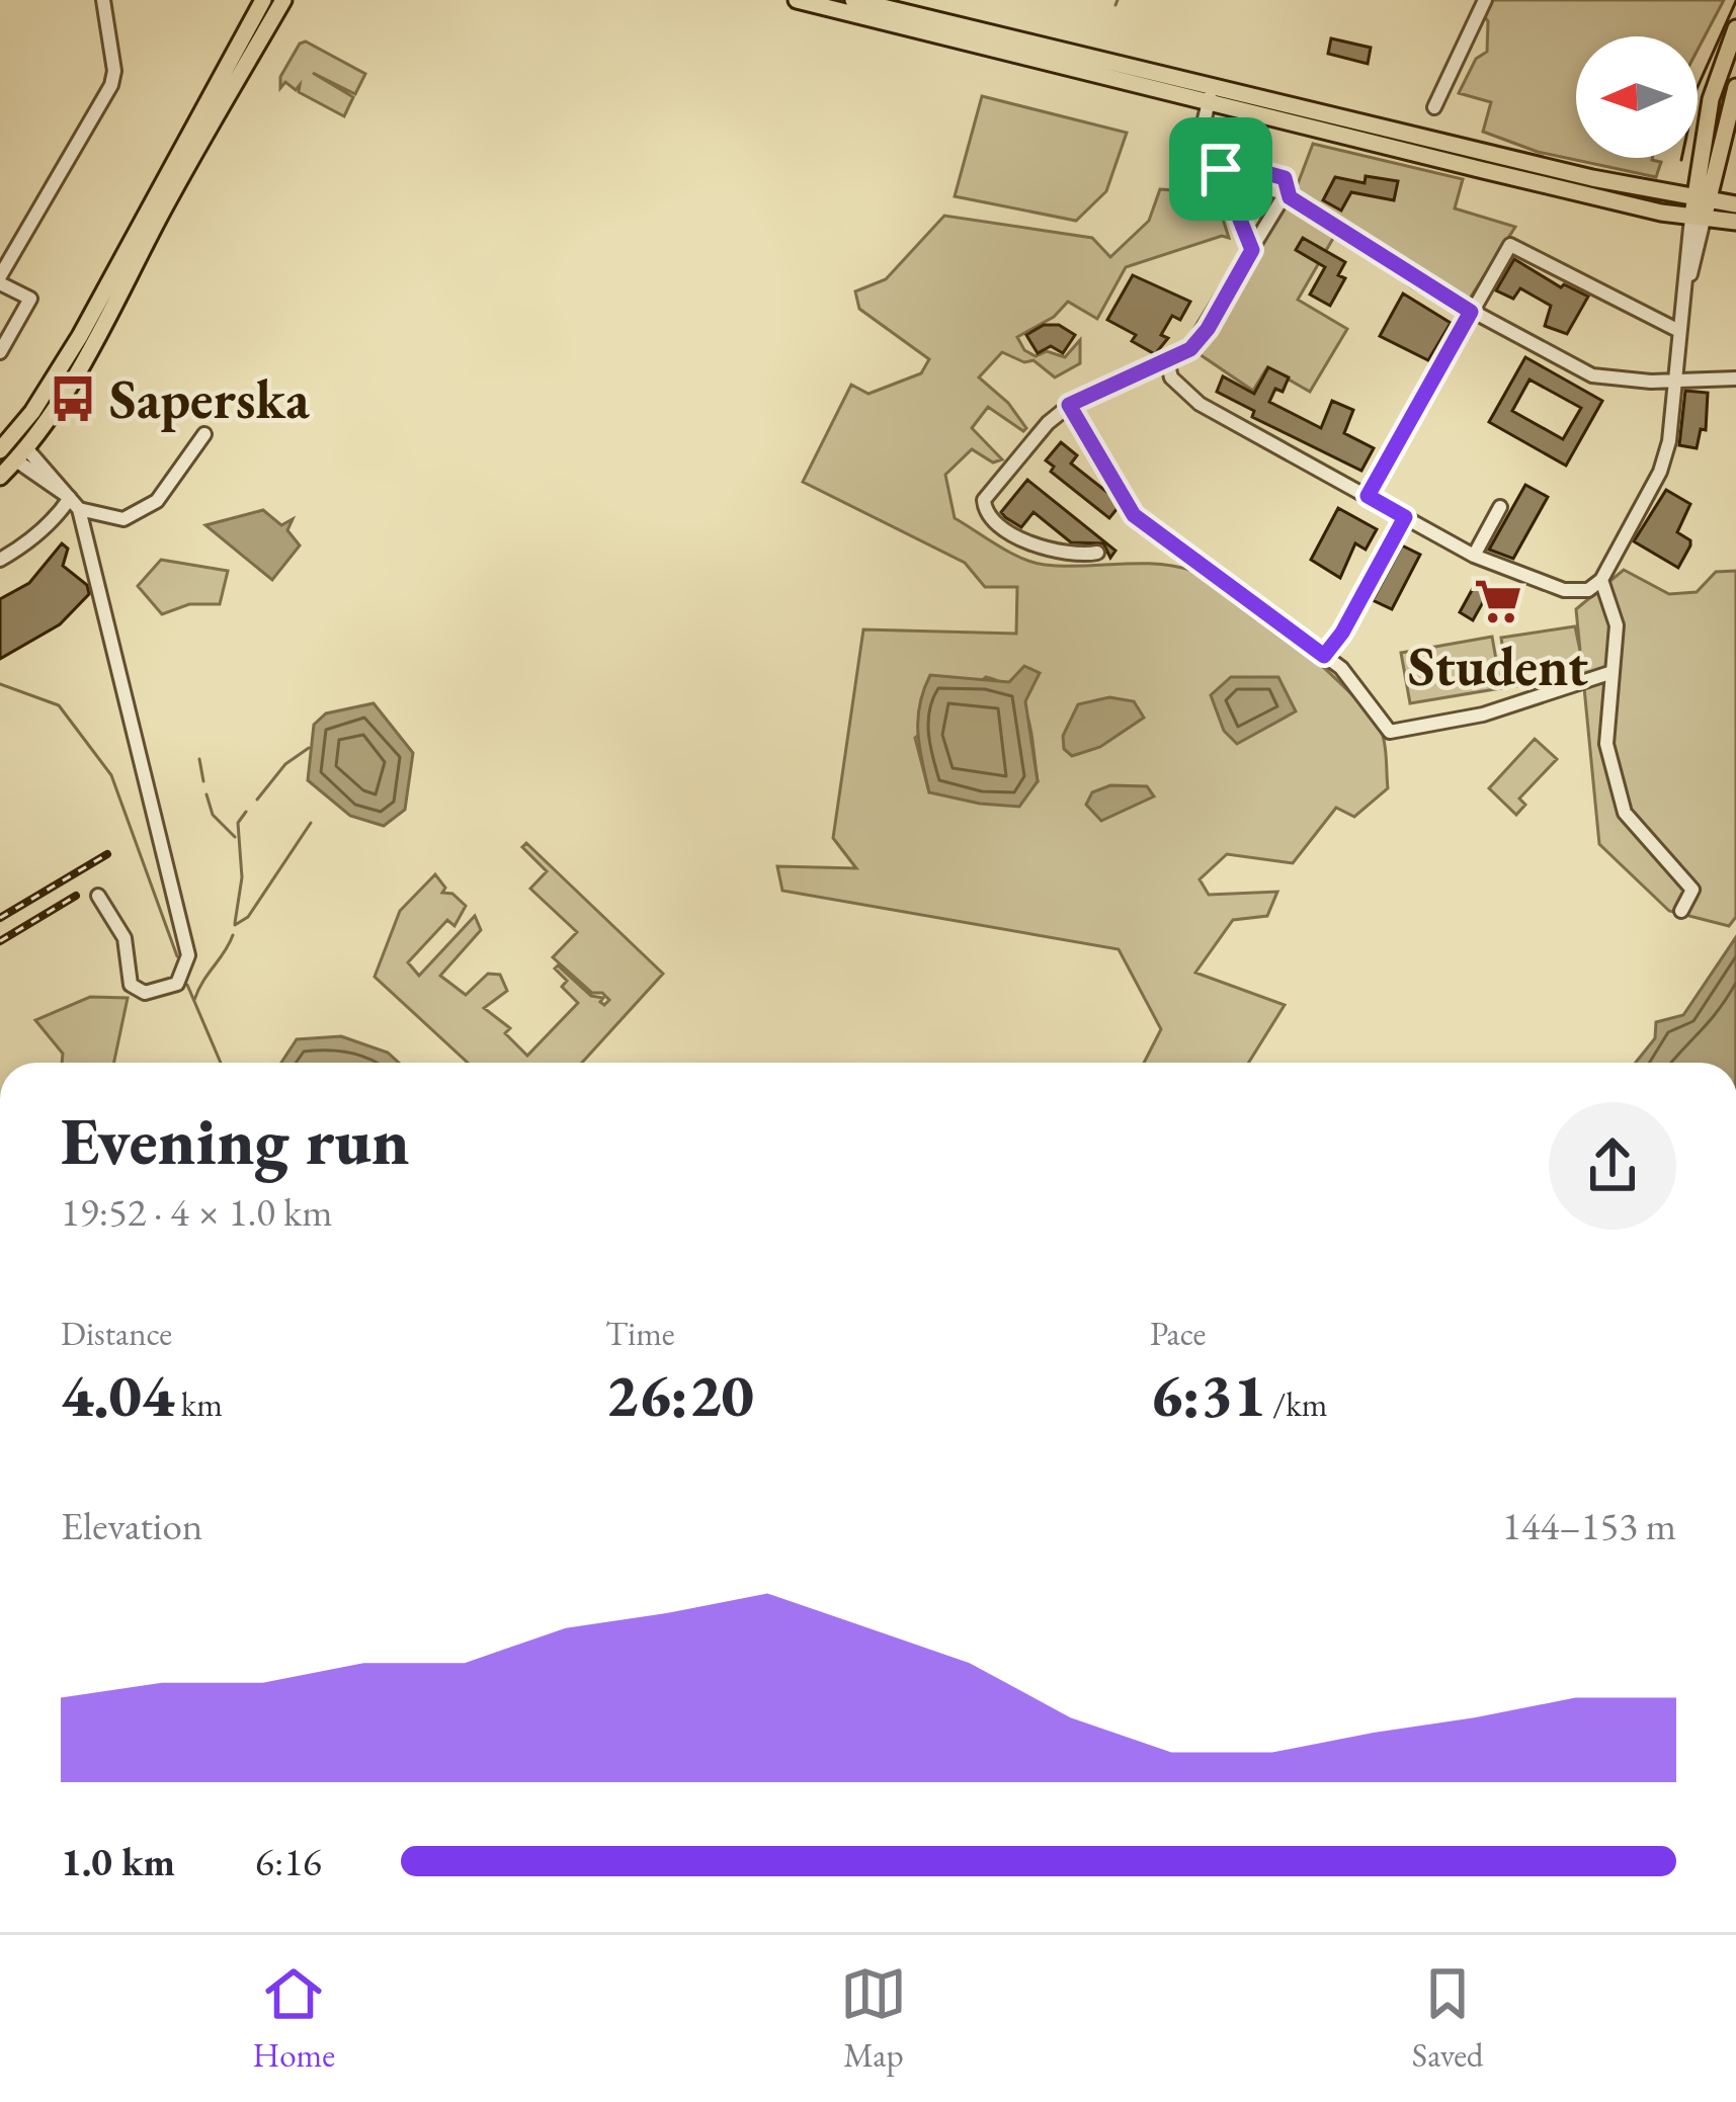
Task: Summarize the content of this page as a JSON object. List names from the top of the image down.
{
  "places": {
    "bus stop": ["Saperska"],
    "supermarket": ["Student"]
  },
  "north": "left",
  "page": {
    "heading": ["Evening run", "19:52 · 4 × 1.0 km"],
    "stats": [
      ["Distance", "4.04 km"],
      ["Time", "26:20"],
      ["Pace", "6:31 /km"]
    ],
    "chart": ["Elevation", "144–153 m"],
    "list": [
      {
        "name": "1.0 km",
        "note": "6:16"
      }
    ],
    "tabs": ["Home", "Map", "Saved"]
  }
}
